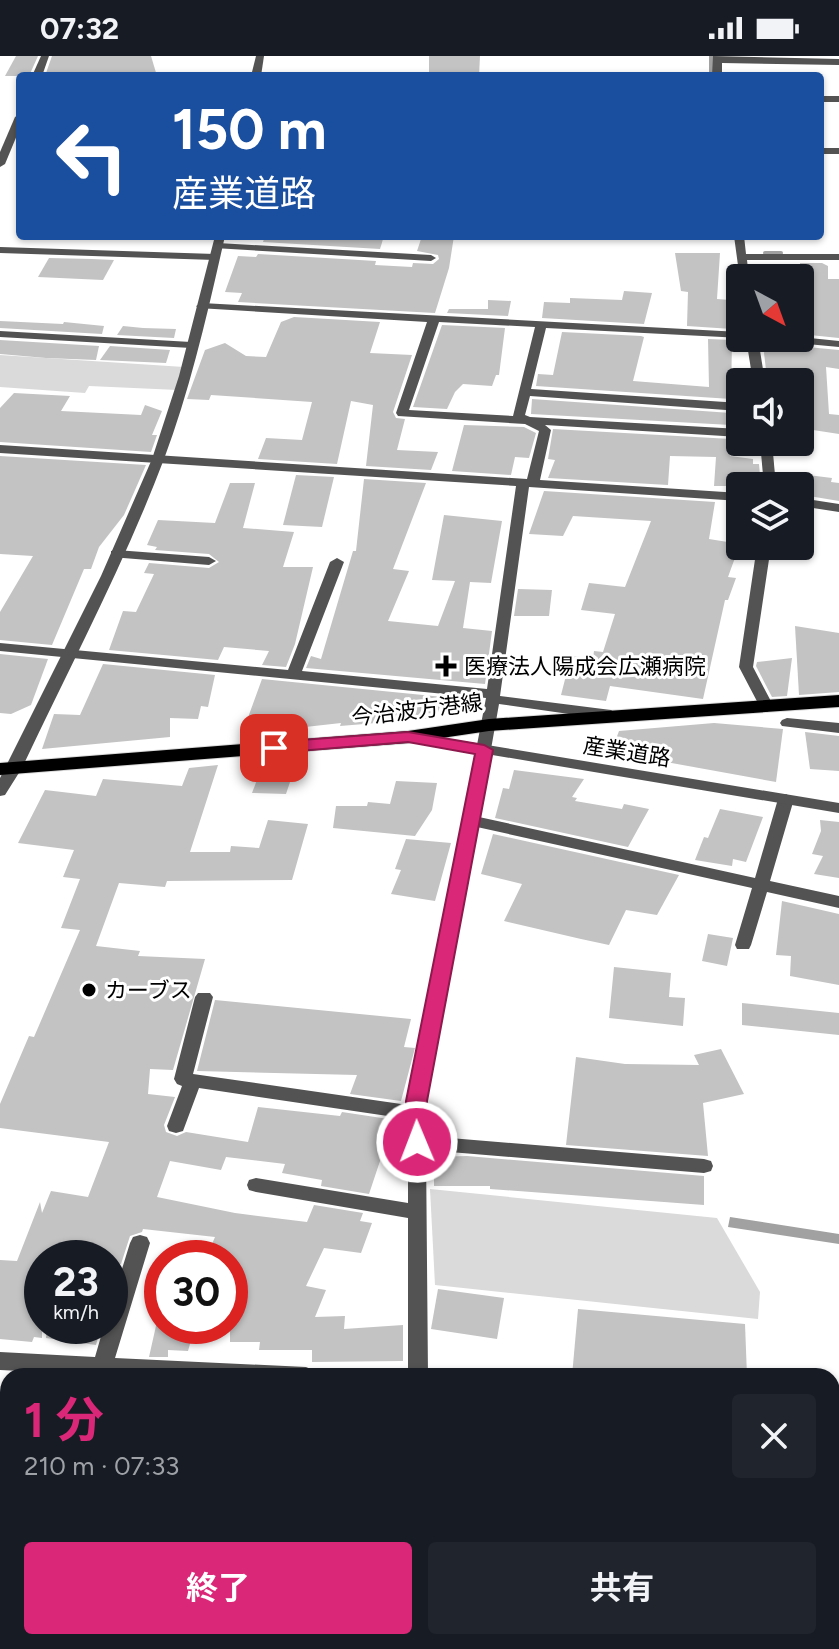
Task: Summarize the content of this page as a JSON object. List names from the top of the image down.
{
  "streets": {
    "main road": ["今治波方港線"],
    "street": ["産業道路"]
  },
  "crossings": [
    ["今治波方港線", "産業道路"]
  ],
  "places": {
    "health": ["医療法人陽成会広瀬病院"],
    "other": ["カーブス"]
  },
  "north": "bottom right",
  "page": {
    "status": "07:32",
    "turn": ["150 m", "産業道路"],
    "speed": "23 km/h",
    "limit": "30",
    "heading": ["1 分", "210 m · 07:33"],
    "buttons": ["終了", "共有"]
  }
}
